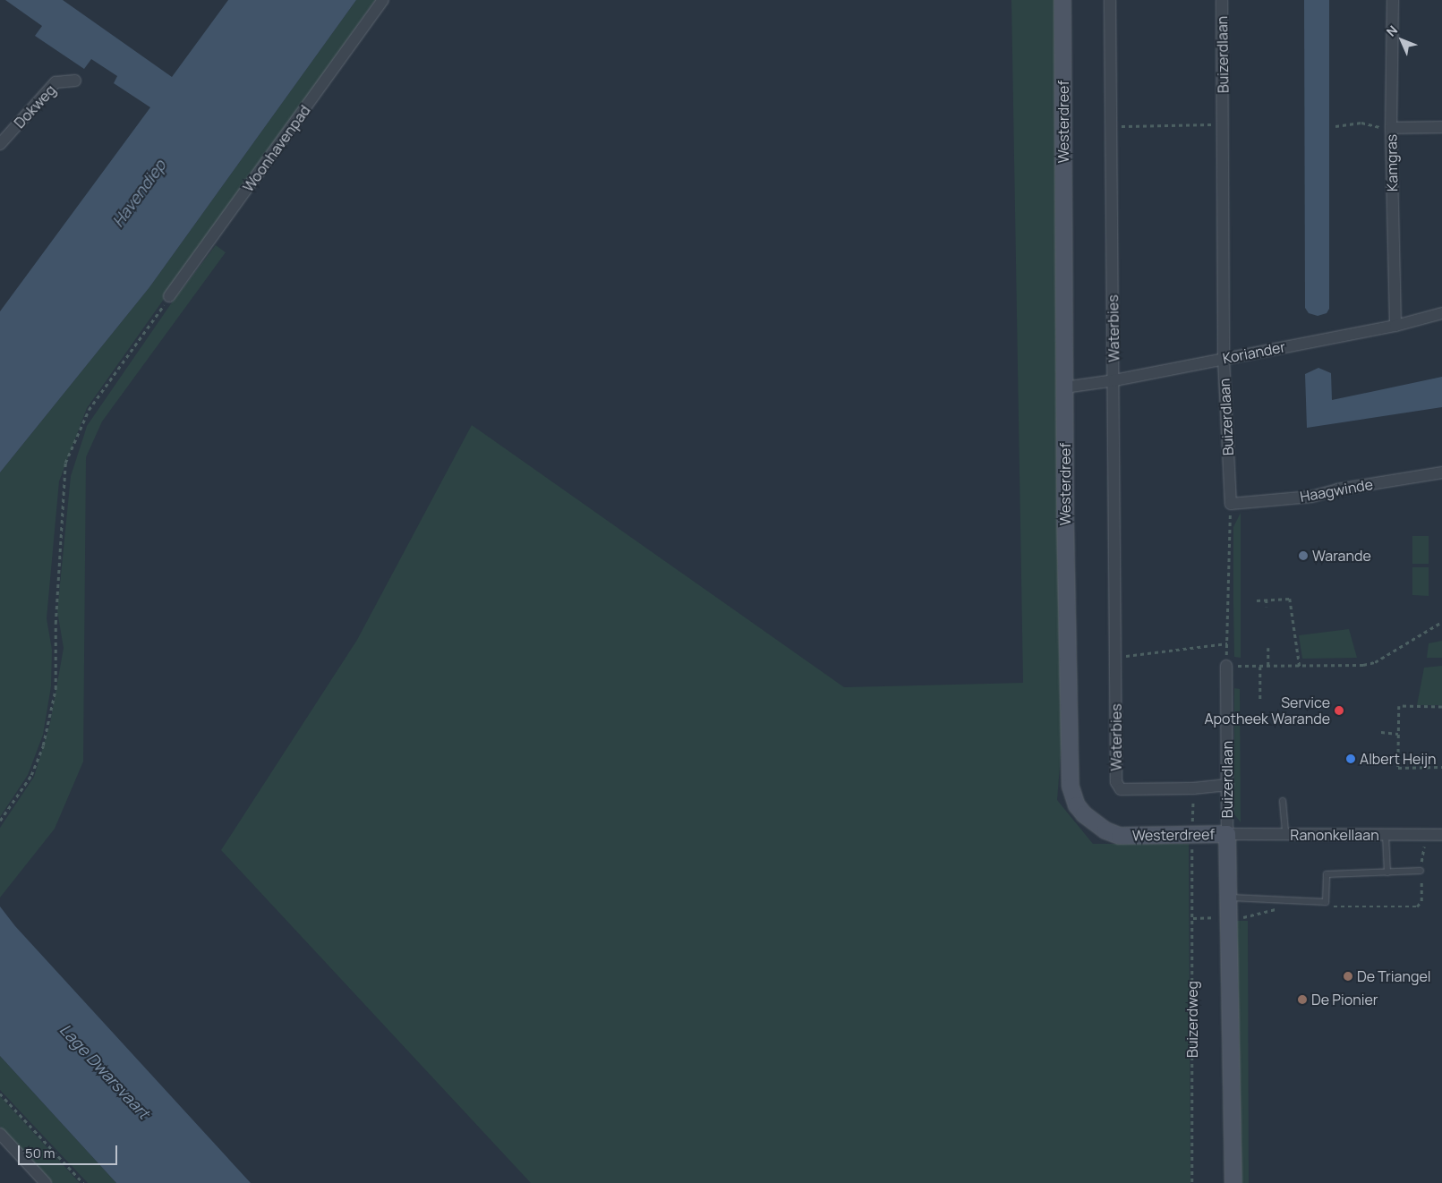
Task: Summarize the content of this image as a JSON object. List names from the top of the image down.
{
  "streets": {
    "street": [
      "Buizerdlaan",
      "Dokweg",
      "Westerdreef",
      "Woonhavenpad",
      "Kamgras",
      "Waterbies",
      "Koriander",
      "Haagwinde",
      "Ranonkellaan"
    ],
    "path": ["Buizerdweg"]
  },
  "crossings": [
    ["Buizerdlaan", "Westerdreef"],
    ["Buizerdlaan", "Waterbies"],
    ["Buizerdlaan", "Koriander"],
    ["Buizerdlaan", "Haagwinde"],
    ["Buizerdlaan", "Ranonkellaan"],
    ["Westerdreef", "Koriander"],
    ["Westerdreef", "Ranonkellaan"],
    ["Kamgras", "Koriander"],
    ["Waterbies", "Koriander"]
  ],
  "water": ["Havendiep", "Lage Dwarsvaart"],
  "places": [
    "Warande",
    "Service Apotheek Warande",
    "Albert Heijn",
    "De Triangel",
    "De Pionier"
  ],
  "scale_bar": "50 m",
  "north": "top left"
}
